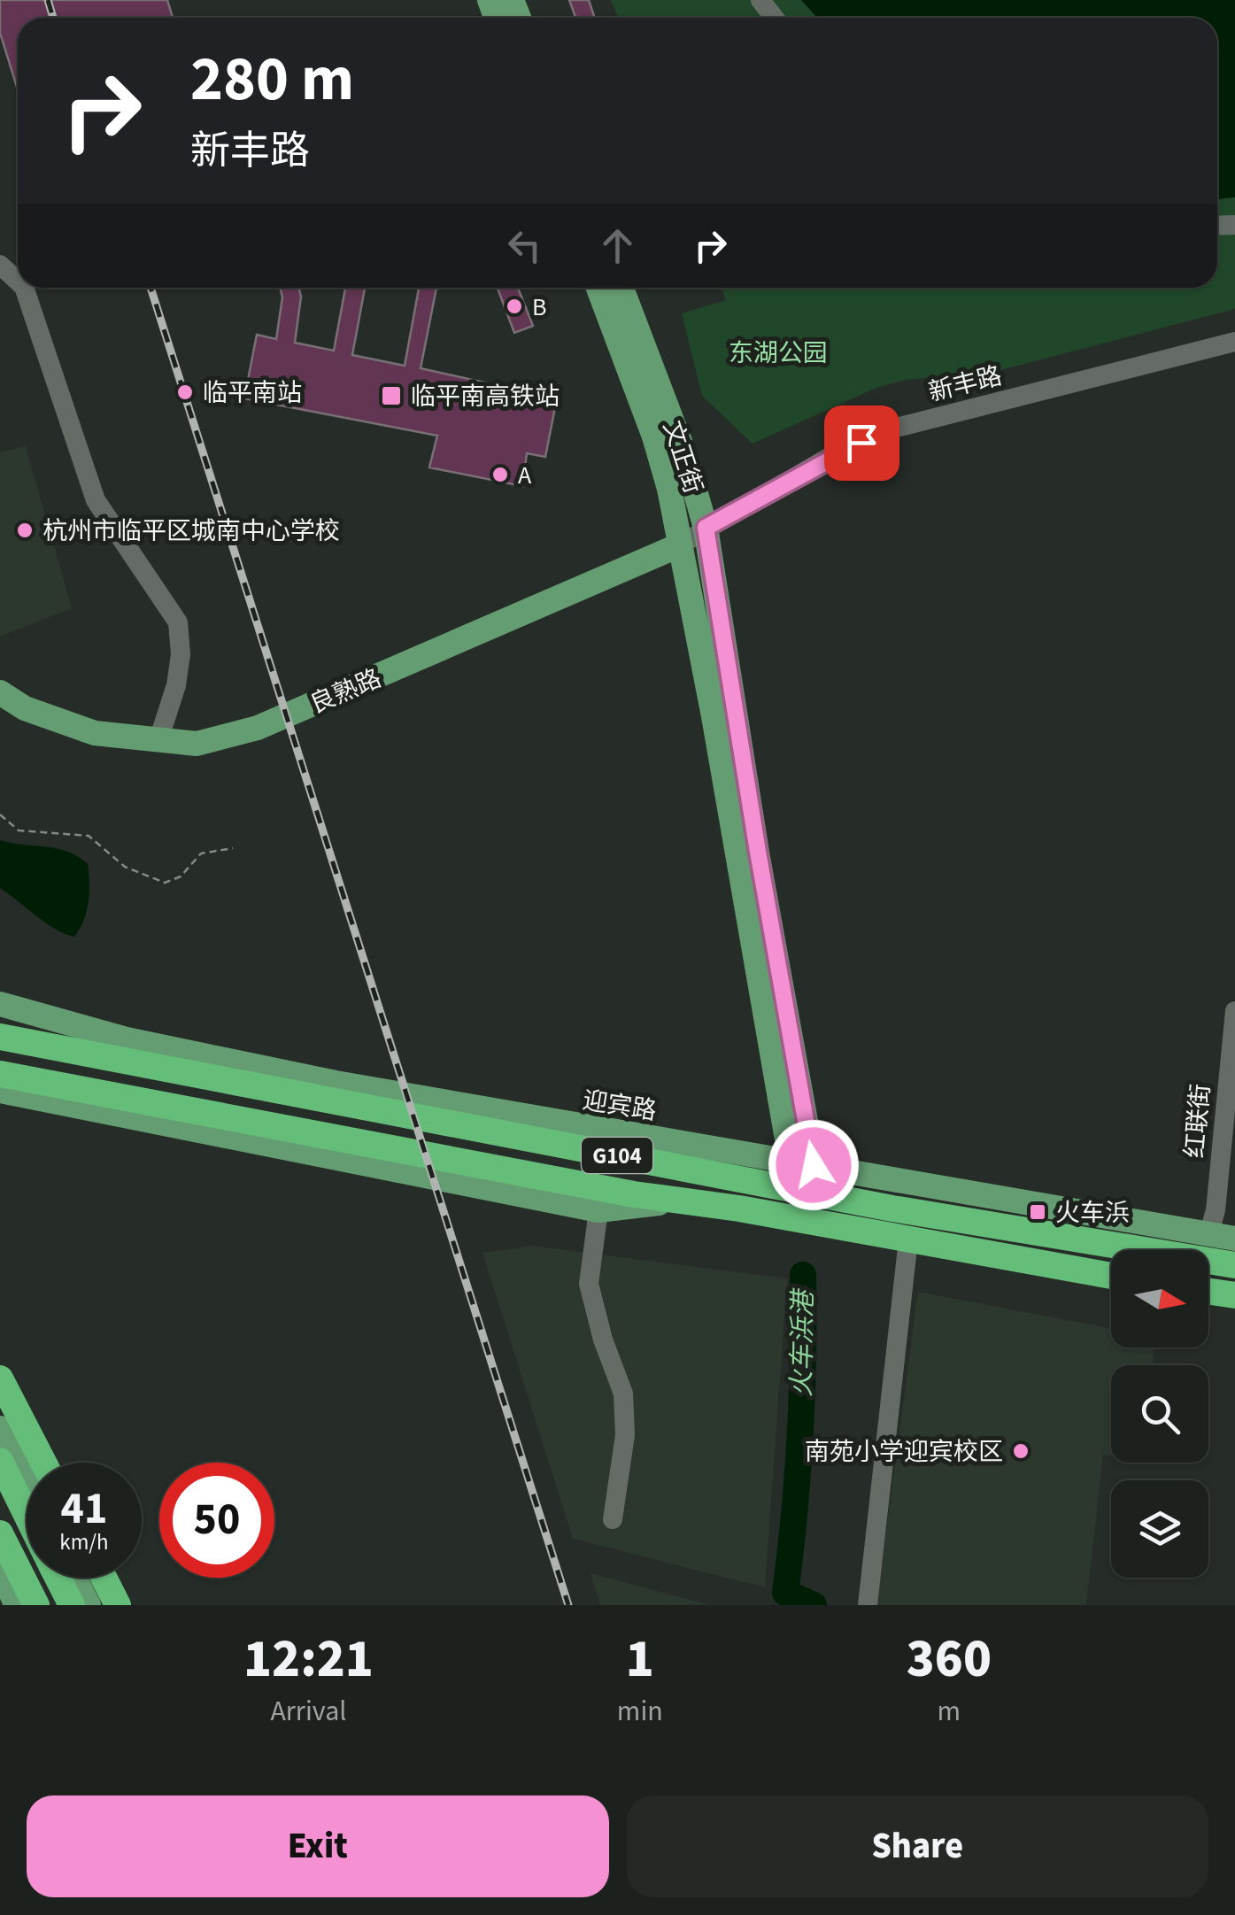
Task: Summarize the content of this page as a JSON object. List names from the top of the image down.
{
  "streets": {
    "highway": ["迎宾路", "G104"],
    "main road": ["文正街", "良熟路"],
    "street": ["新丰路", "红联街"]
  },
  "crossings": [
    ["新丰路", "文正街"],
    ["新丰路", "良熟路"],
    ["文正街", "良熟路"],
    ["文正街", "迎宾路"],
    ["迎宾路", "红联街"]
  ],
  "water": ["火车浜港"],
  "parks": ["东湖公园"],
  "places": {
    "other": [
      "B",
      "临平南站",
      "A",
      "杭州市临平区城南中心学校",
      "南苑小学迎宾校区"
    ],
    "transit": ["临平南高铁站", "火车浜"]
  },
  "north": "right",
  "page": {
    "turn": ["280 m", "新丰路"],
    "speed": "41 km/h",
    "limit": "50",
    "eta": [
      "12:21",
      "Arrival",
      "1",
      "min",
      "360",
      "m"
    ],
    "buttons": ["Exit", "Share"]
  }
}
